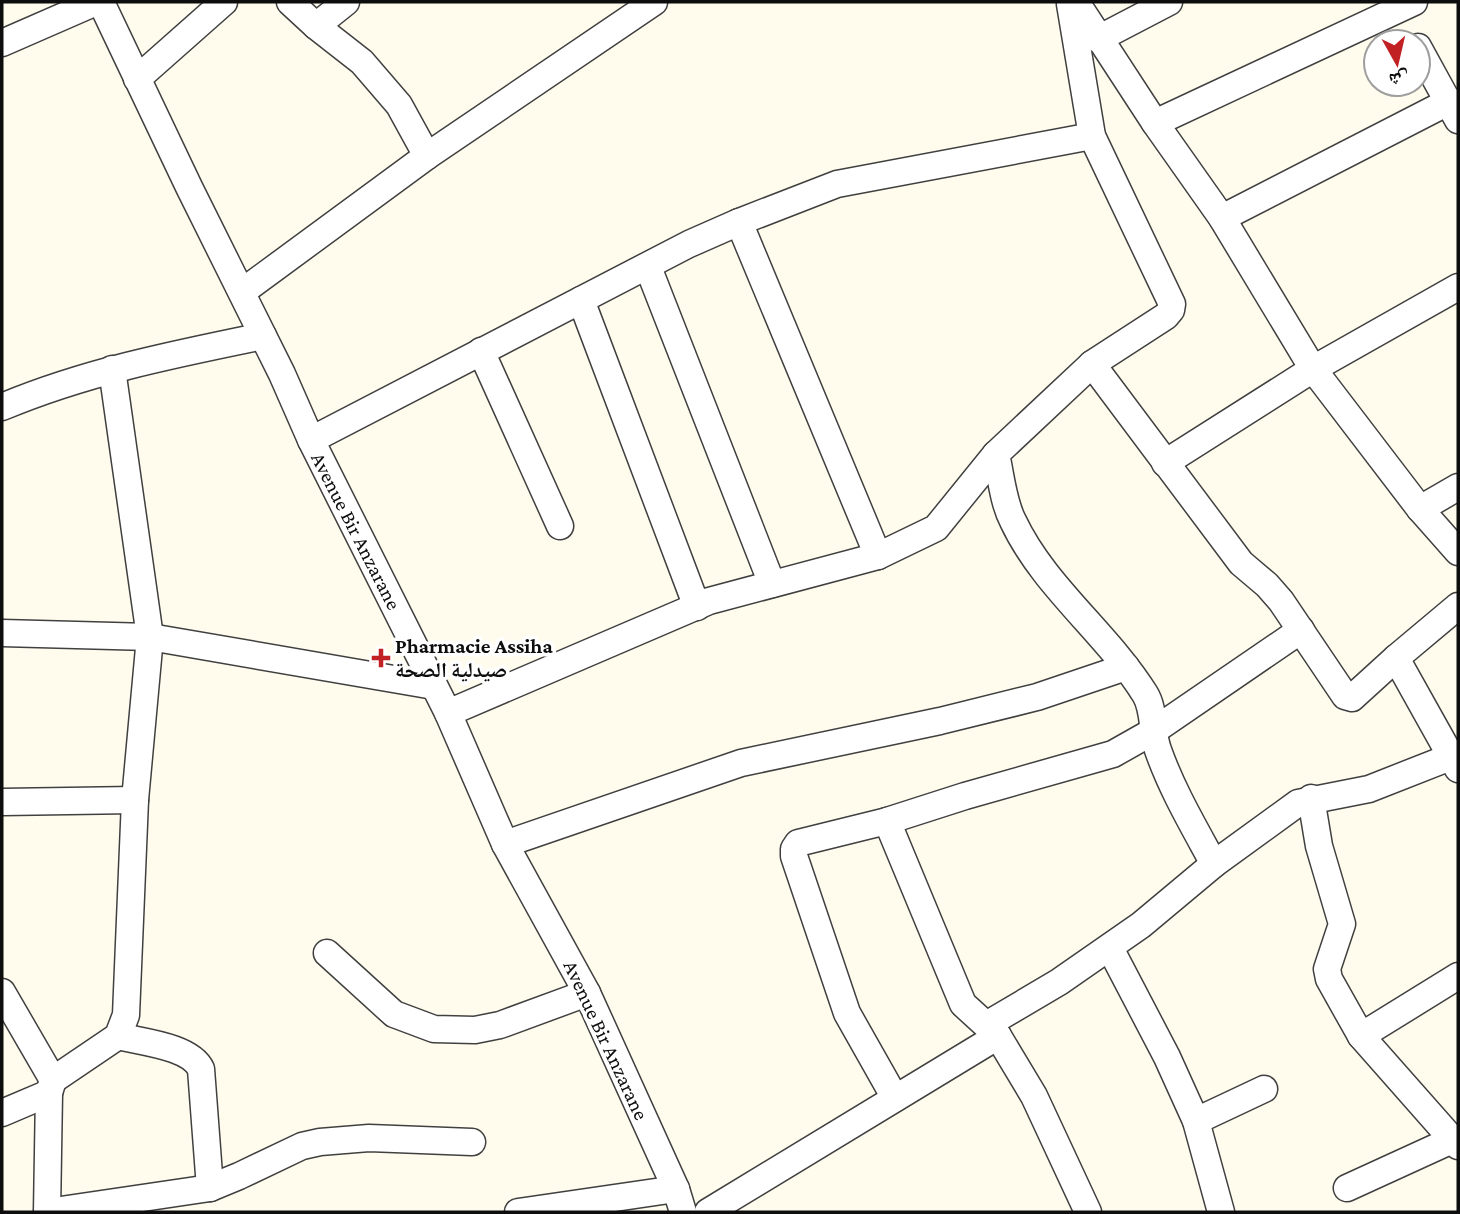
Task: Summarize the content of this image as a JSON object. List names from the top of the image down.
{
  "streets": {
    "street": ["Avenue Bir Anzarane"]
  },
  "places": {
    "health": ["Pharmacie Assiha صيدلية الصحة"]
  },
  "north": "bottom"
}
